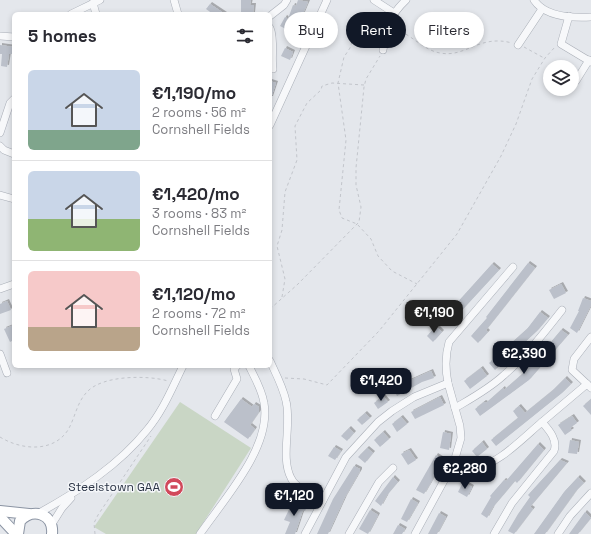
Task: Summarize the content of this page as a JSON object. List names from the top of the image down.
{
  "places": {
    "sports": ["Steelstown GAA"]
  },
  "page": {
    "chip": ["Buy", "Rent", "Filters"],
    "heading": "5 homes",
    "list": [
      {
        "name": "€1,190/mo",
        "note": "2 rooms · 56 m² · Cornshell Fields"
      },
      {
        "name": "€1,420/mo",
        "note": "3 rooms · 83 m² · Cornshell Fields"
      },
      {
        "name": "€1,120/mo",
        "note": "2 rooms · 72 m² · Cornshell Fields"
      }
    ],
    "price": [
      "€1,190",
      "€2,390",
      "€1,420",
      "€2,280",
      "€1,120"
    ]
  }
}
